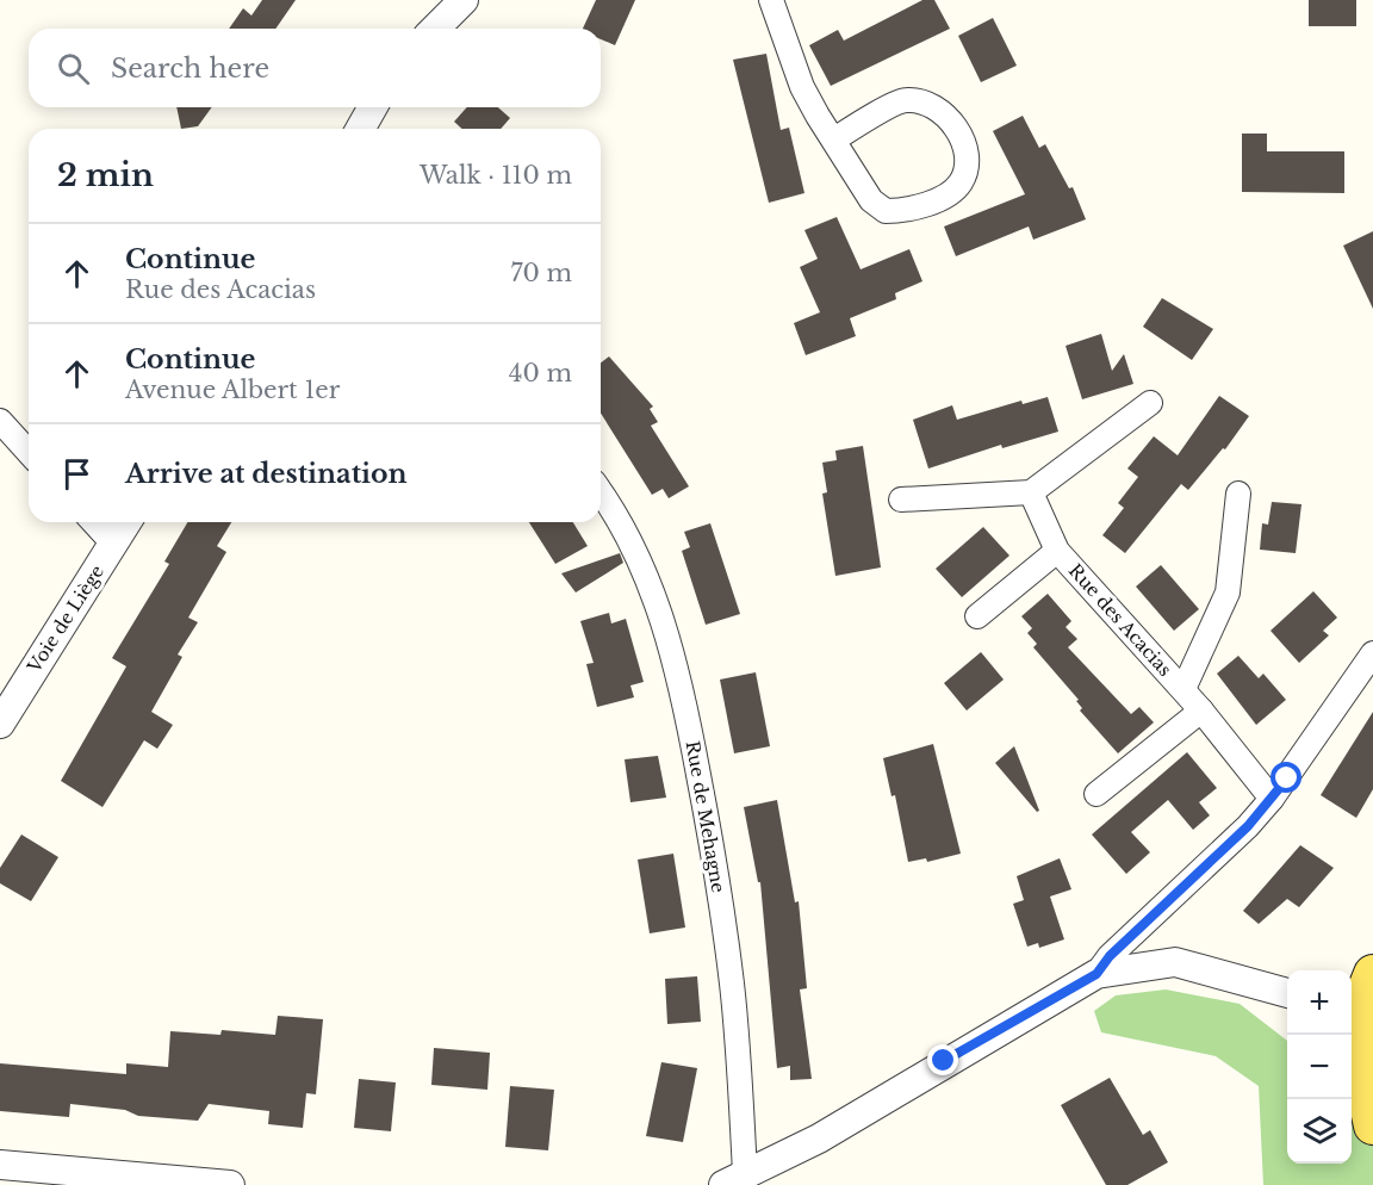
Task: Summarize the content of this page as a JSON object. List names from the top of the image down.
{
  "streets": {
    "street": ["Voie de Liège", "Rue des Acacias", "Rue de Mehagne"]
  },
  "page": {
    "search": "Search here",
    "heading": ["2 min", "Walk · 110 m"],
    "list": [
      ["Continue", "Rue des Acacias", "70 m"],
      ["Continue", "Avenue Albert 1er", "40 m"],
      "Arrive at destination"
    ],
    "map_buttons": ["+", "−"]
  }
}
